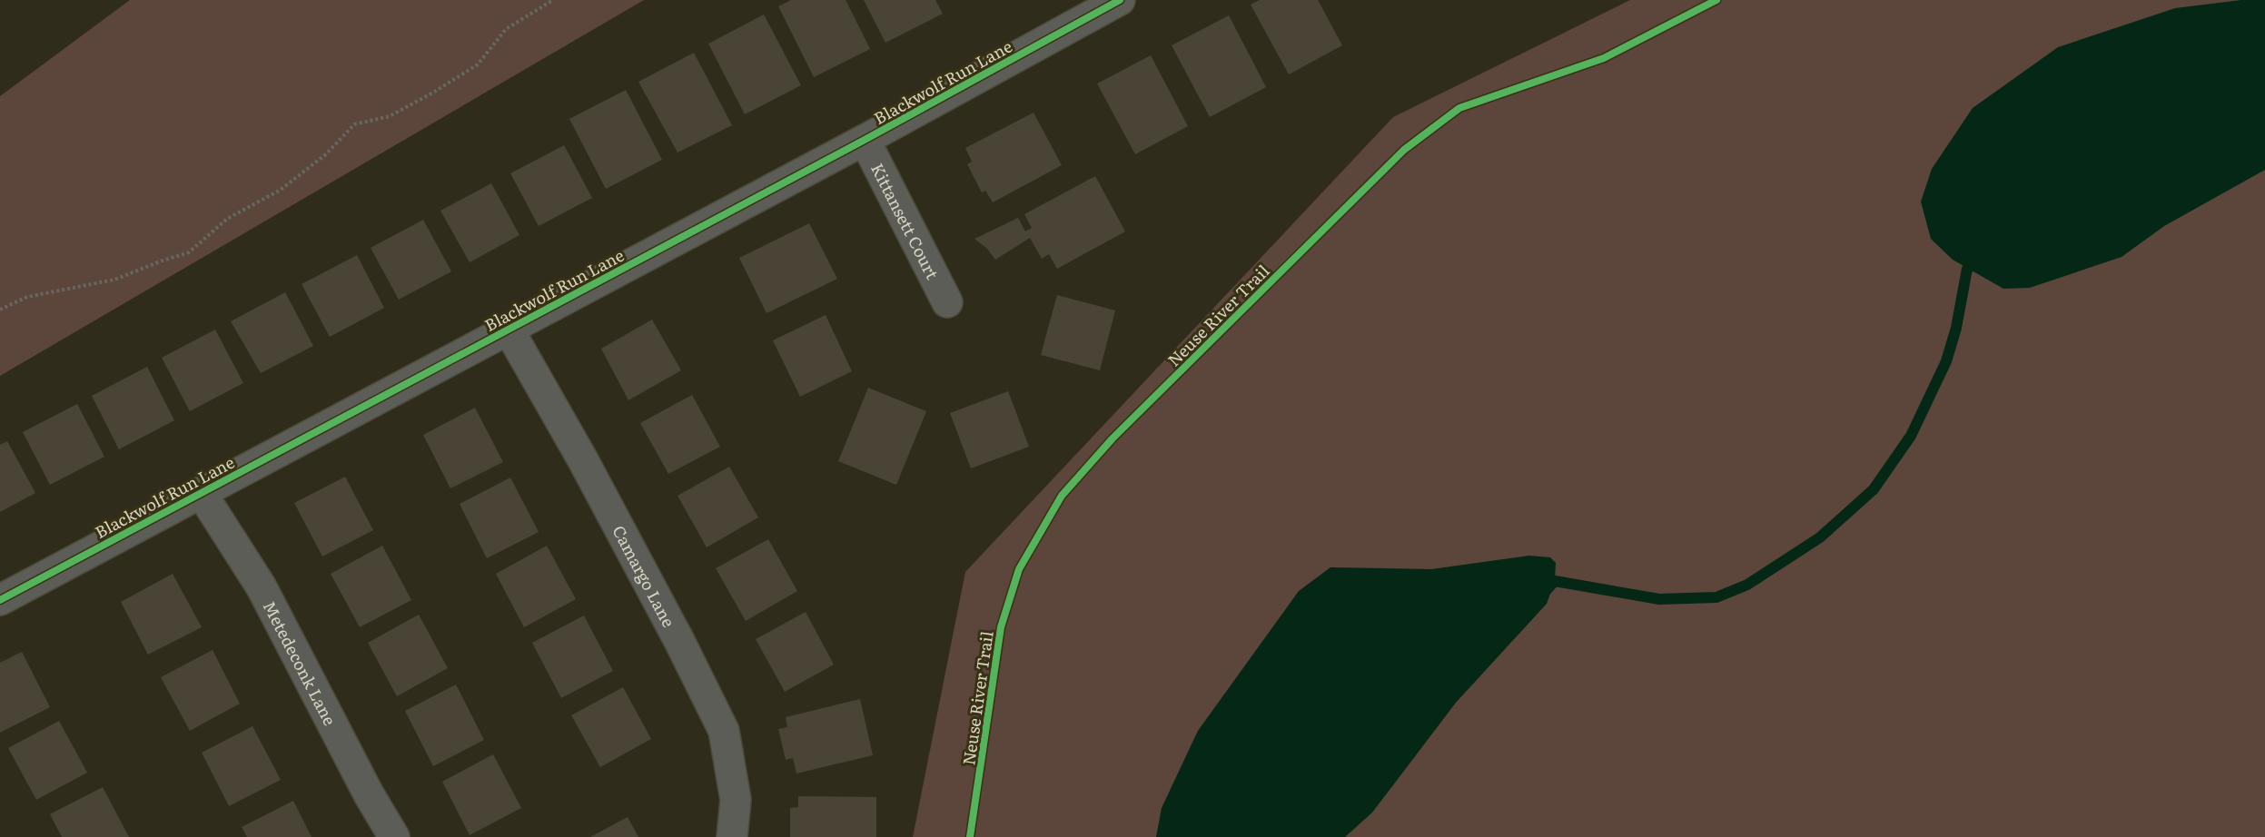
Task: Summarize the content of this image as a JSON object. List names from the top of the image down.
{
  "streets": {
    "street": [
      "Blackwolf Run Lane",
      "Kittansett Court",
      "Camargo Lane",
      "Metedeconk Lane"
    ],
    "cycle path": ["Neuse River Trail"]
  },
  "crossings": [
    ["Blackwolf Run Lane", "Kittansett Court"],
    ["Blackwolf Run Lane", "Camargo Lane"],
    ["Blackwolf Run Lane", "Metedeconk Lane"]
  ]
}
